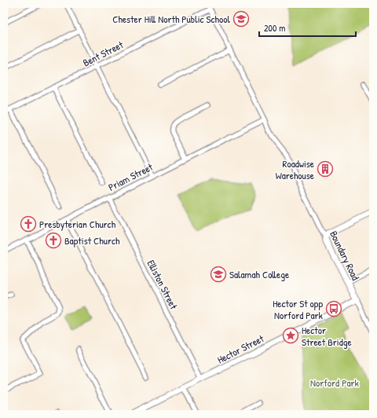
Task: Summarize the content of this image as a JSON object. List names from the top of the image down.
{
  "streets": {
    "main road": ["Boundary Road", "Hector Street"],
    "street": ["Bent Street", "Priam Street", "Elliston Street"]
  },
  "crossings": [
    ["Bent Street", "Boundary Road"],
    ["Priam Street", "Boundary Road"],
    ["Priam Street", "Elliston Street"],
    ["Boundary Road", "Hector Street"],
    ["Elliston Street", "Hector Street"]
  ],
  "parks": ["Norford Park"],
  "places": {
    "school or university": ["Chester Hill North Public School", "Salamah College"],
    "building": ["Roadwise Warehouse"],
    "church": ["Presbyterian Church", "Baptist Church"],
    "bus stop": ["Hector St opp Norford Park"],
    "place": ["Hector Street Bridge"]
  },
  "scale_bar": "200 m"
}
